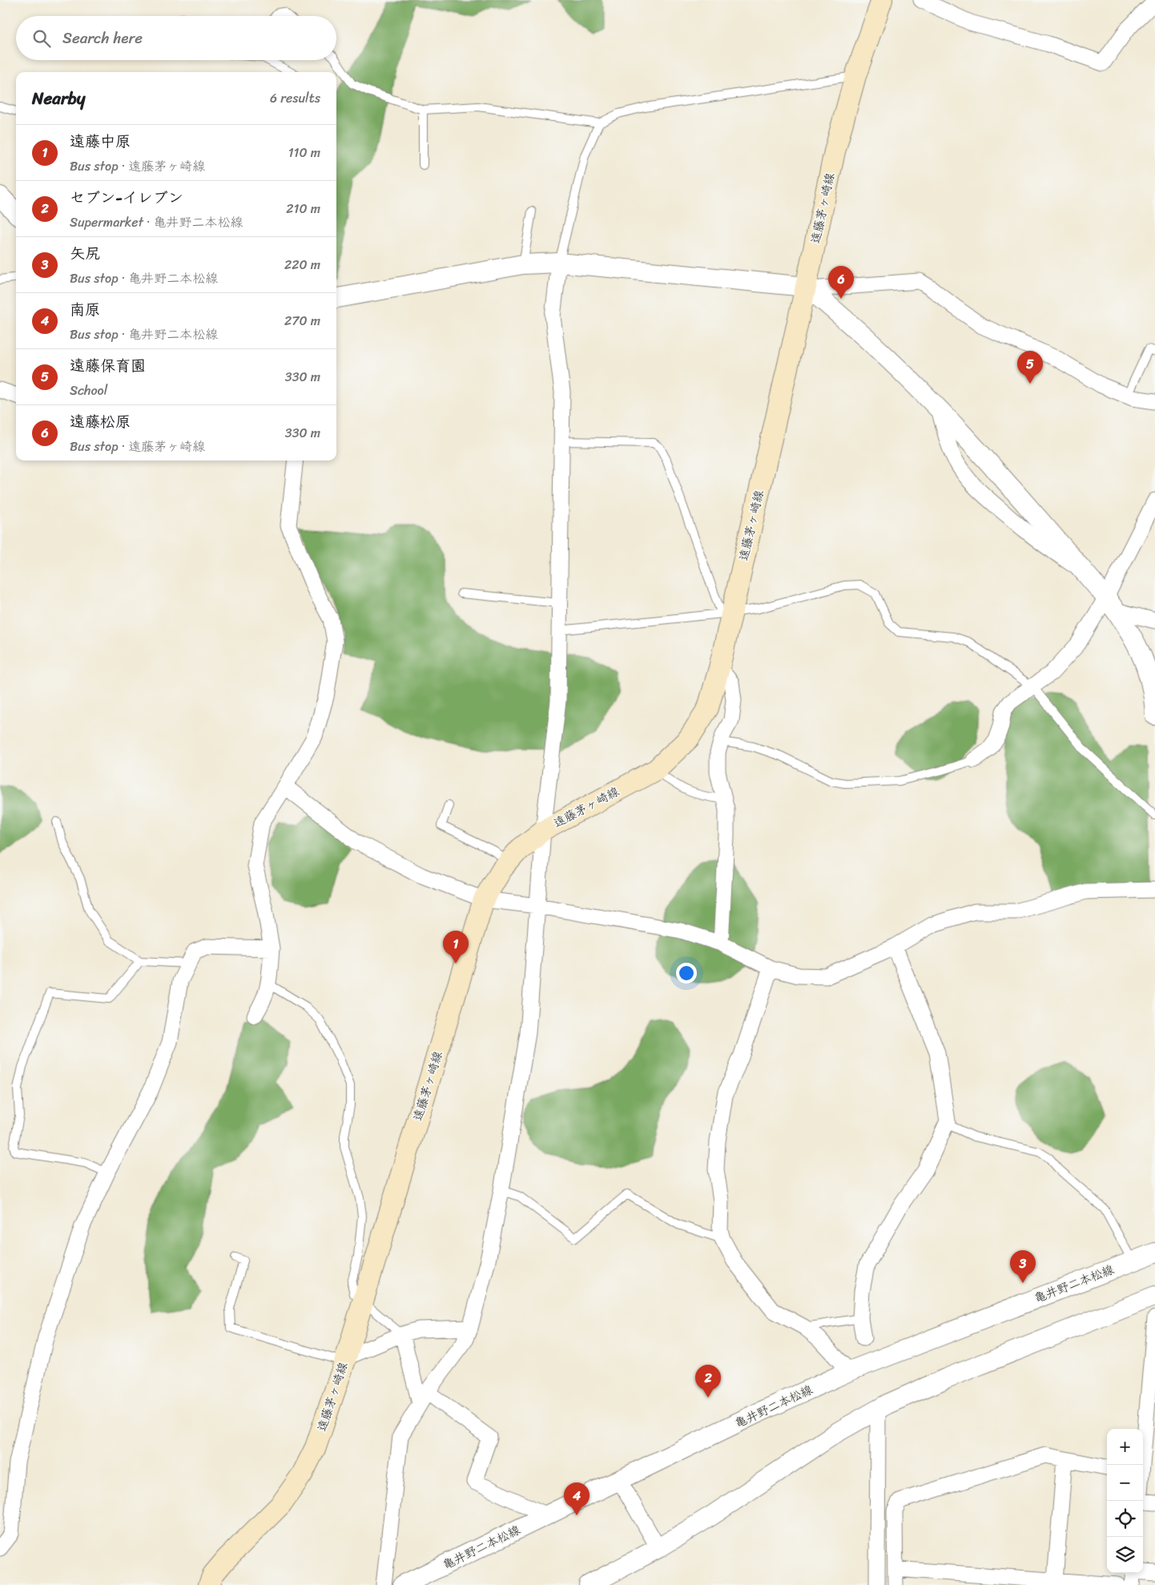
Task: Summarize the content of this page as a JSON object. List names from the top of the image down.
{
  "streets": {
    "main road": ["遠藤茅ヶ崎線"],
    "street": ["亀井野二本松線"]
  },
  "page": {
    "search": "Search here",
    "heading": ["Nearby", "6 results"],
    "list": [
      {
        "mark": "1",
        "name": "遠藤中原",
        "note": "Bus stop · 遠藤茅ヶ崎線",
        "value": "110 m"
      },
      {
        "mark": "2",
        "name": "セブン-イレブン",
        "note": "Supermarket · 亀井野二本松線",
        "value": "210 m"
      },
      {
        "mark": "3",
        "name": "矢尻",
        "note": "Bus stop · 亀井野二本松線",
        "value": "220 m"
      },
      {
        "mark": "4",
        "name": "南原",
        "note": "Bus stop · 亀井野二本松線",
        "value": "270 m"
      },
      {
        "mark": "5",
        "name": "遠藤保育園",
        "note": "School",
        "value": "330 m"
      },
      {
        "mark": "6",
        "name": "遠藤松原",
        "note": "Bus stop · 遠藤茅ヶ崎線",
        "value": "330 m"
      }
    ],
    "pins": [
      "6",
      "5",
      "1",
      "3",
      "2",
      "4"
    ],
    "map_buttons": ["+", "−"]
  }
}
